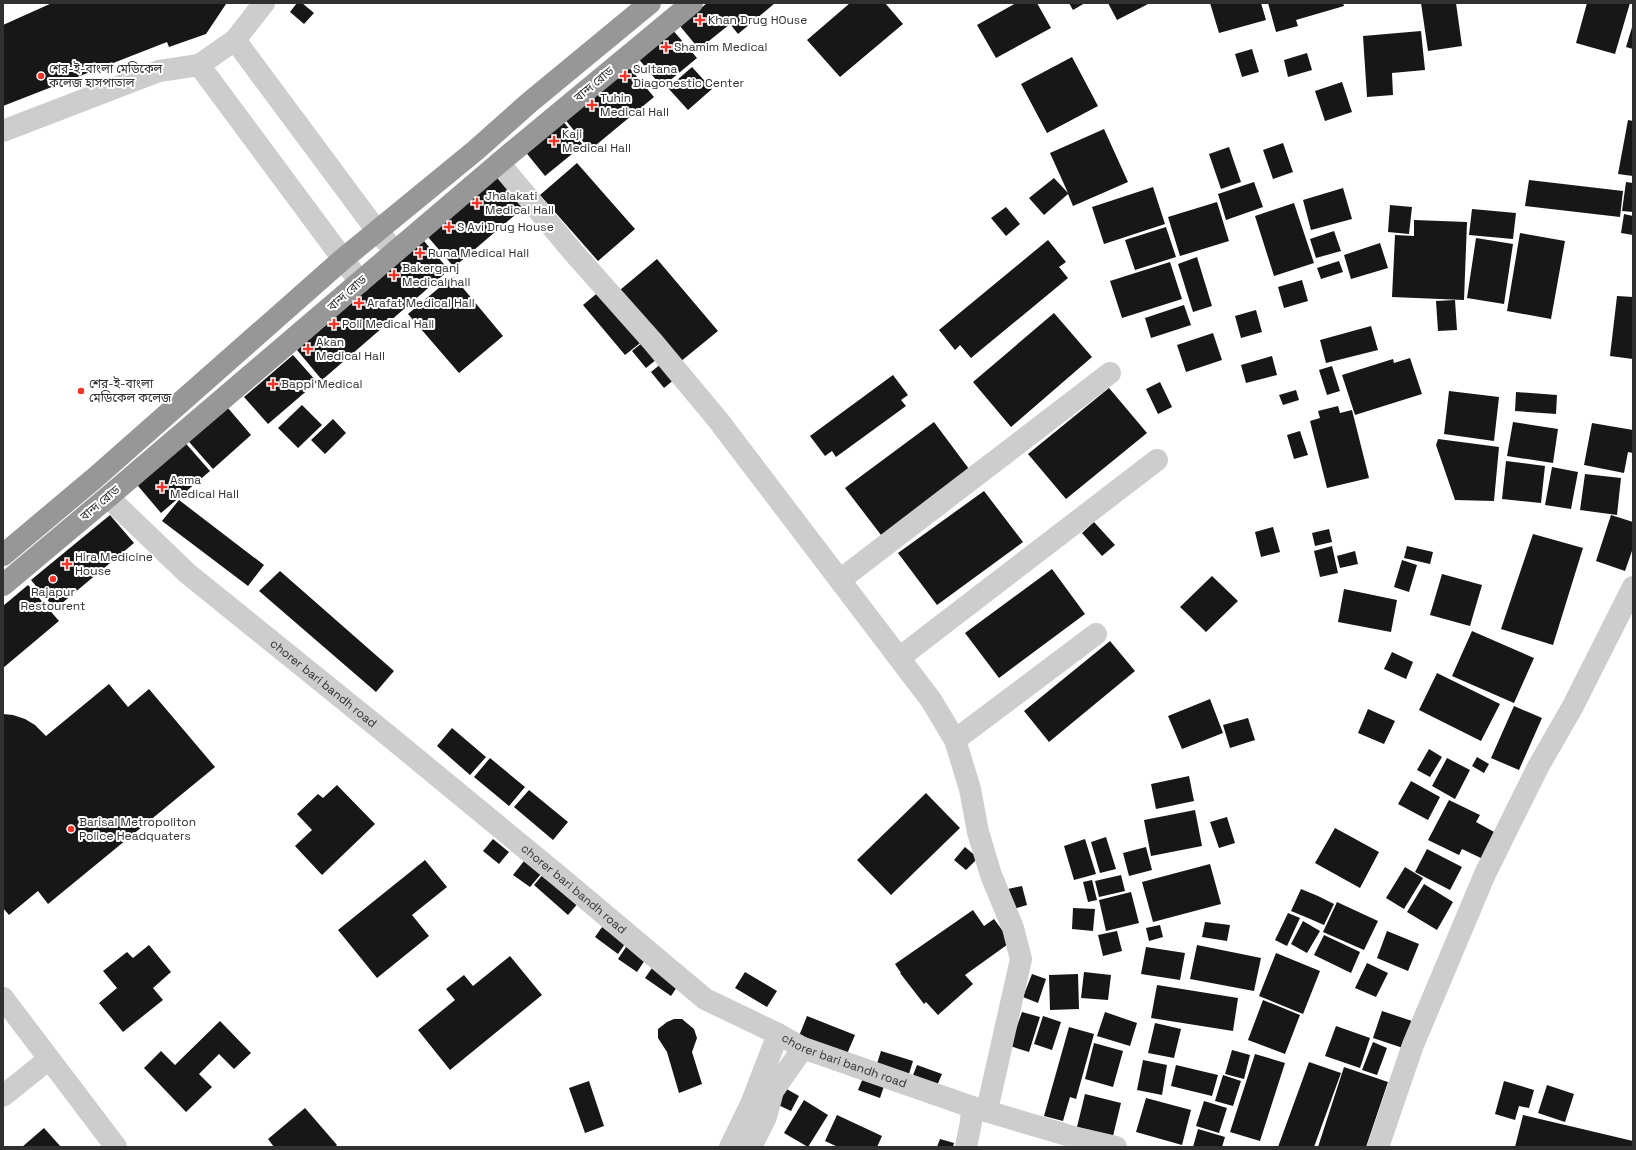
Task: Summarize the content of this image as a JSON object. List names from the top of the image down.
{
  "streets": {
    "highway": ["বান্দ রোড"],
    "street": ["chorer bari bandh road"]
  },
  "crossings": [
    ["বান্দ রোড", "chorer bari bandh road"]
  ],
  "places": {
    "health": [
      "Khan Drug HOuse",
      "Shamim Medical",
      "Sultana Diagonestic Center",
      "Tuhin Medical Hall",
      "Kaji Medical Hall",
      "Jhalakati Medical Hall",
      "S Avi Drug House",
      "Runa Medical Hall",
      "Bakerganj Medical hall",
      "Arafat Medical Hall",
      "Poli Medical Hall",
      "Akan Medical Hall",
      "Bappi Medical",
      "Asma Medical Hall",
      "Hira Medicine House"
    ],
    "other": [
      "শের-ই-বাংলা মেডিকেল কলেজ হাসপাতাল",
      "শের-ই-বাংলা মেডিকেল কলেজ",
      "Rajapur Restourent",
      "Barisal Metropoliton Police Headquaters"
    ]
  }
}
